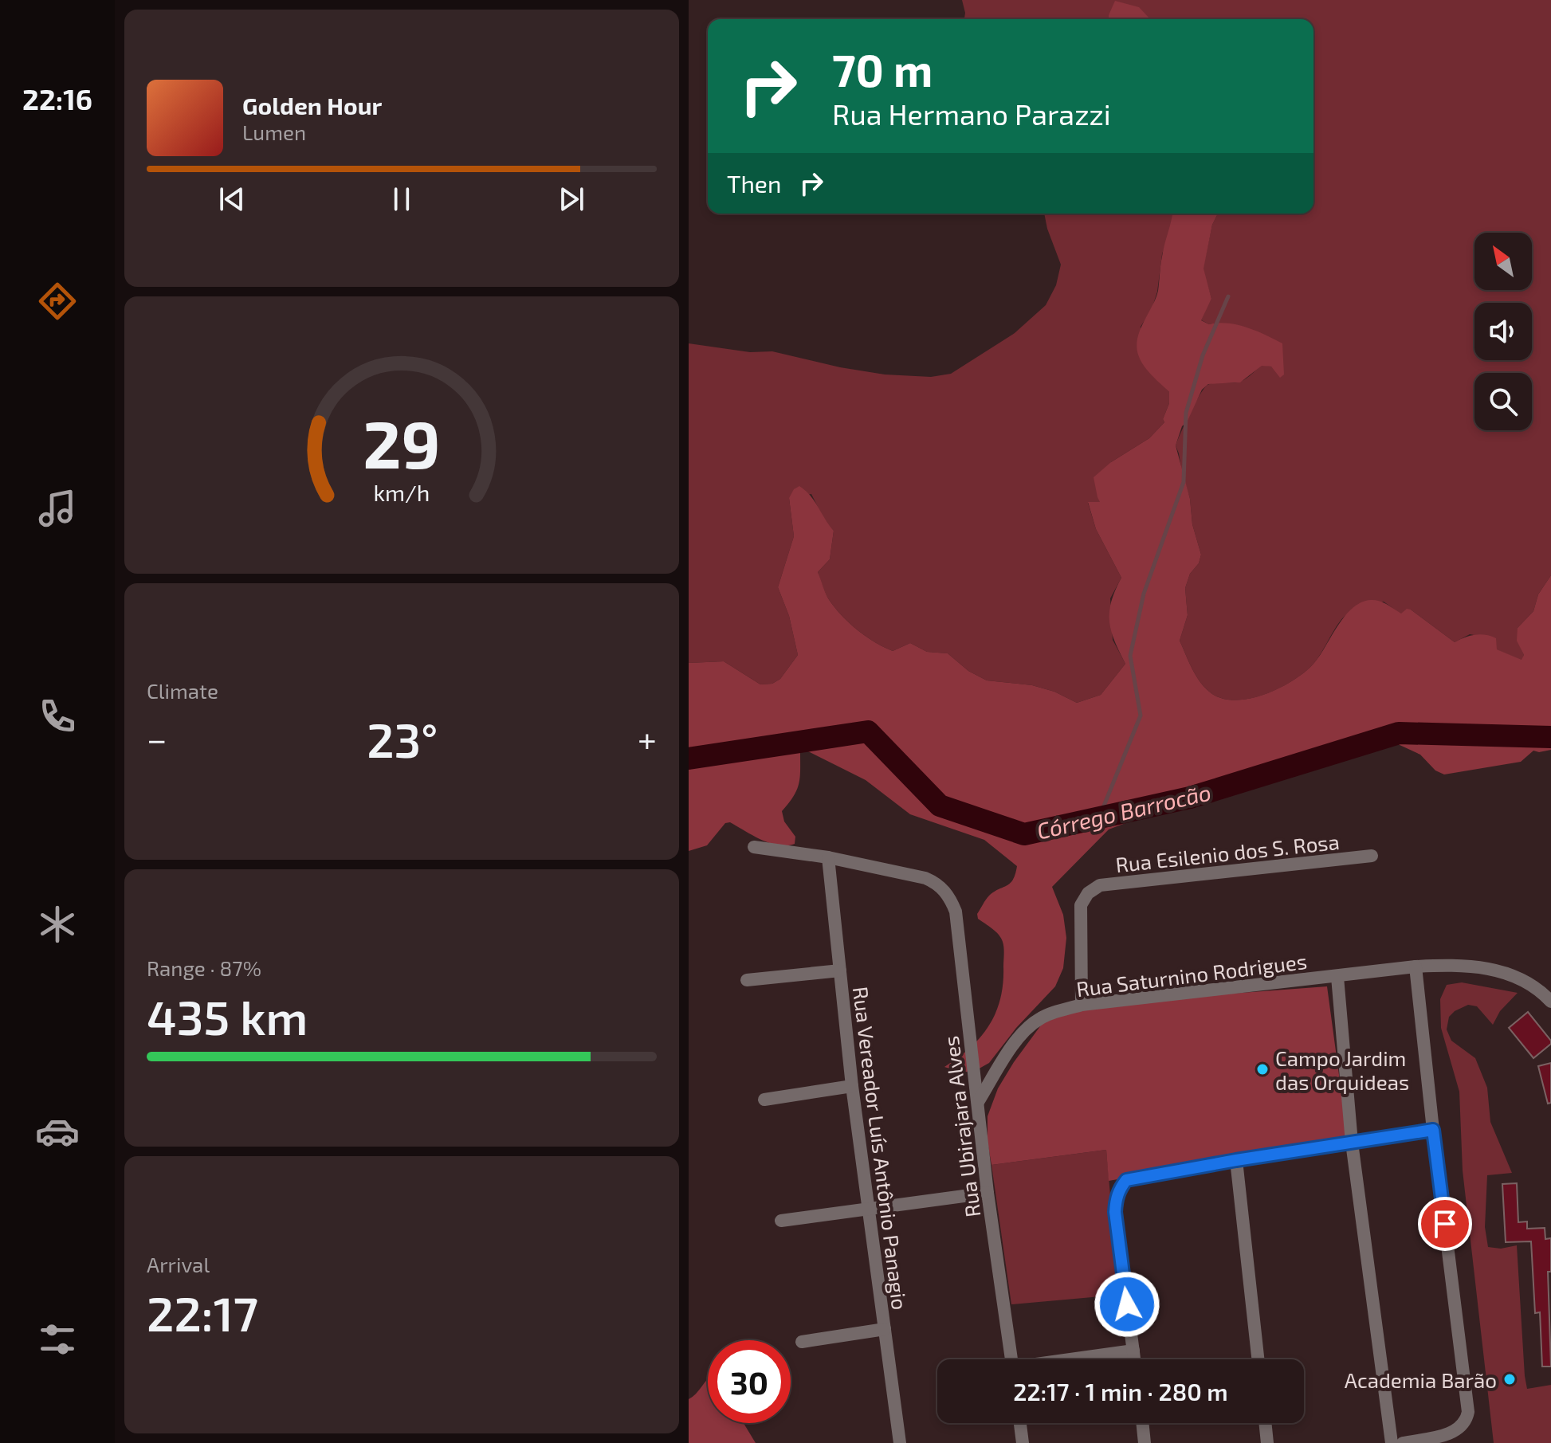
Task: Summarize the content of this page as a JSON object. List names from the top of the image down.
{
  "streets": {
    "street": [
      "Rua Esilenio dos S. Rosa",
      "Rua Saturnino Rodrigues",
      "Rua Ubirajara Alves",
      "Rua Vereador Luís Antônio Panagio"
    ]
  },
  "crossings": [
    ["Rua Esilenio dos S. Rosa", "Rua Saturnino Rodrigues"],
    ["Rua Saturnino Rodrigues", "Rua Ubirajara Alves"],
    ["Rua Ubirajara Alves", "Rua Vereador Luís Antônio Panagio"]
  ],
  "water": ["Córrego Barrocão"],
  "places": ["Campo Jardim das Orquideas", "Academia Barão"],
  "north": "top left",
  "page": {
    "tabs": "22:16",
    "turn": ["70 m", "Rua Hermano Parazzi"],
    "song": ["Golden Hour", "Lumen"],
    "then": "Then",
    "tile": [
      "Climate",
      ["Range · 87%", "435 km"],
      ["Arrival", "22:17"]
    ],
    "heat": ["−", "23°", "+"],
    "limit": "30",
    "trip": "22:17 · 1 min · 280 m",
    "gauge": ["29", "km/h"]
  }
}
